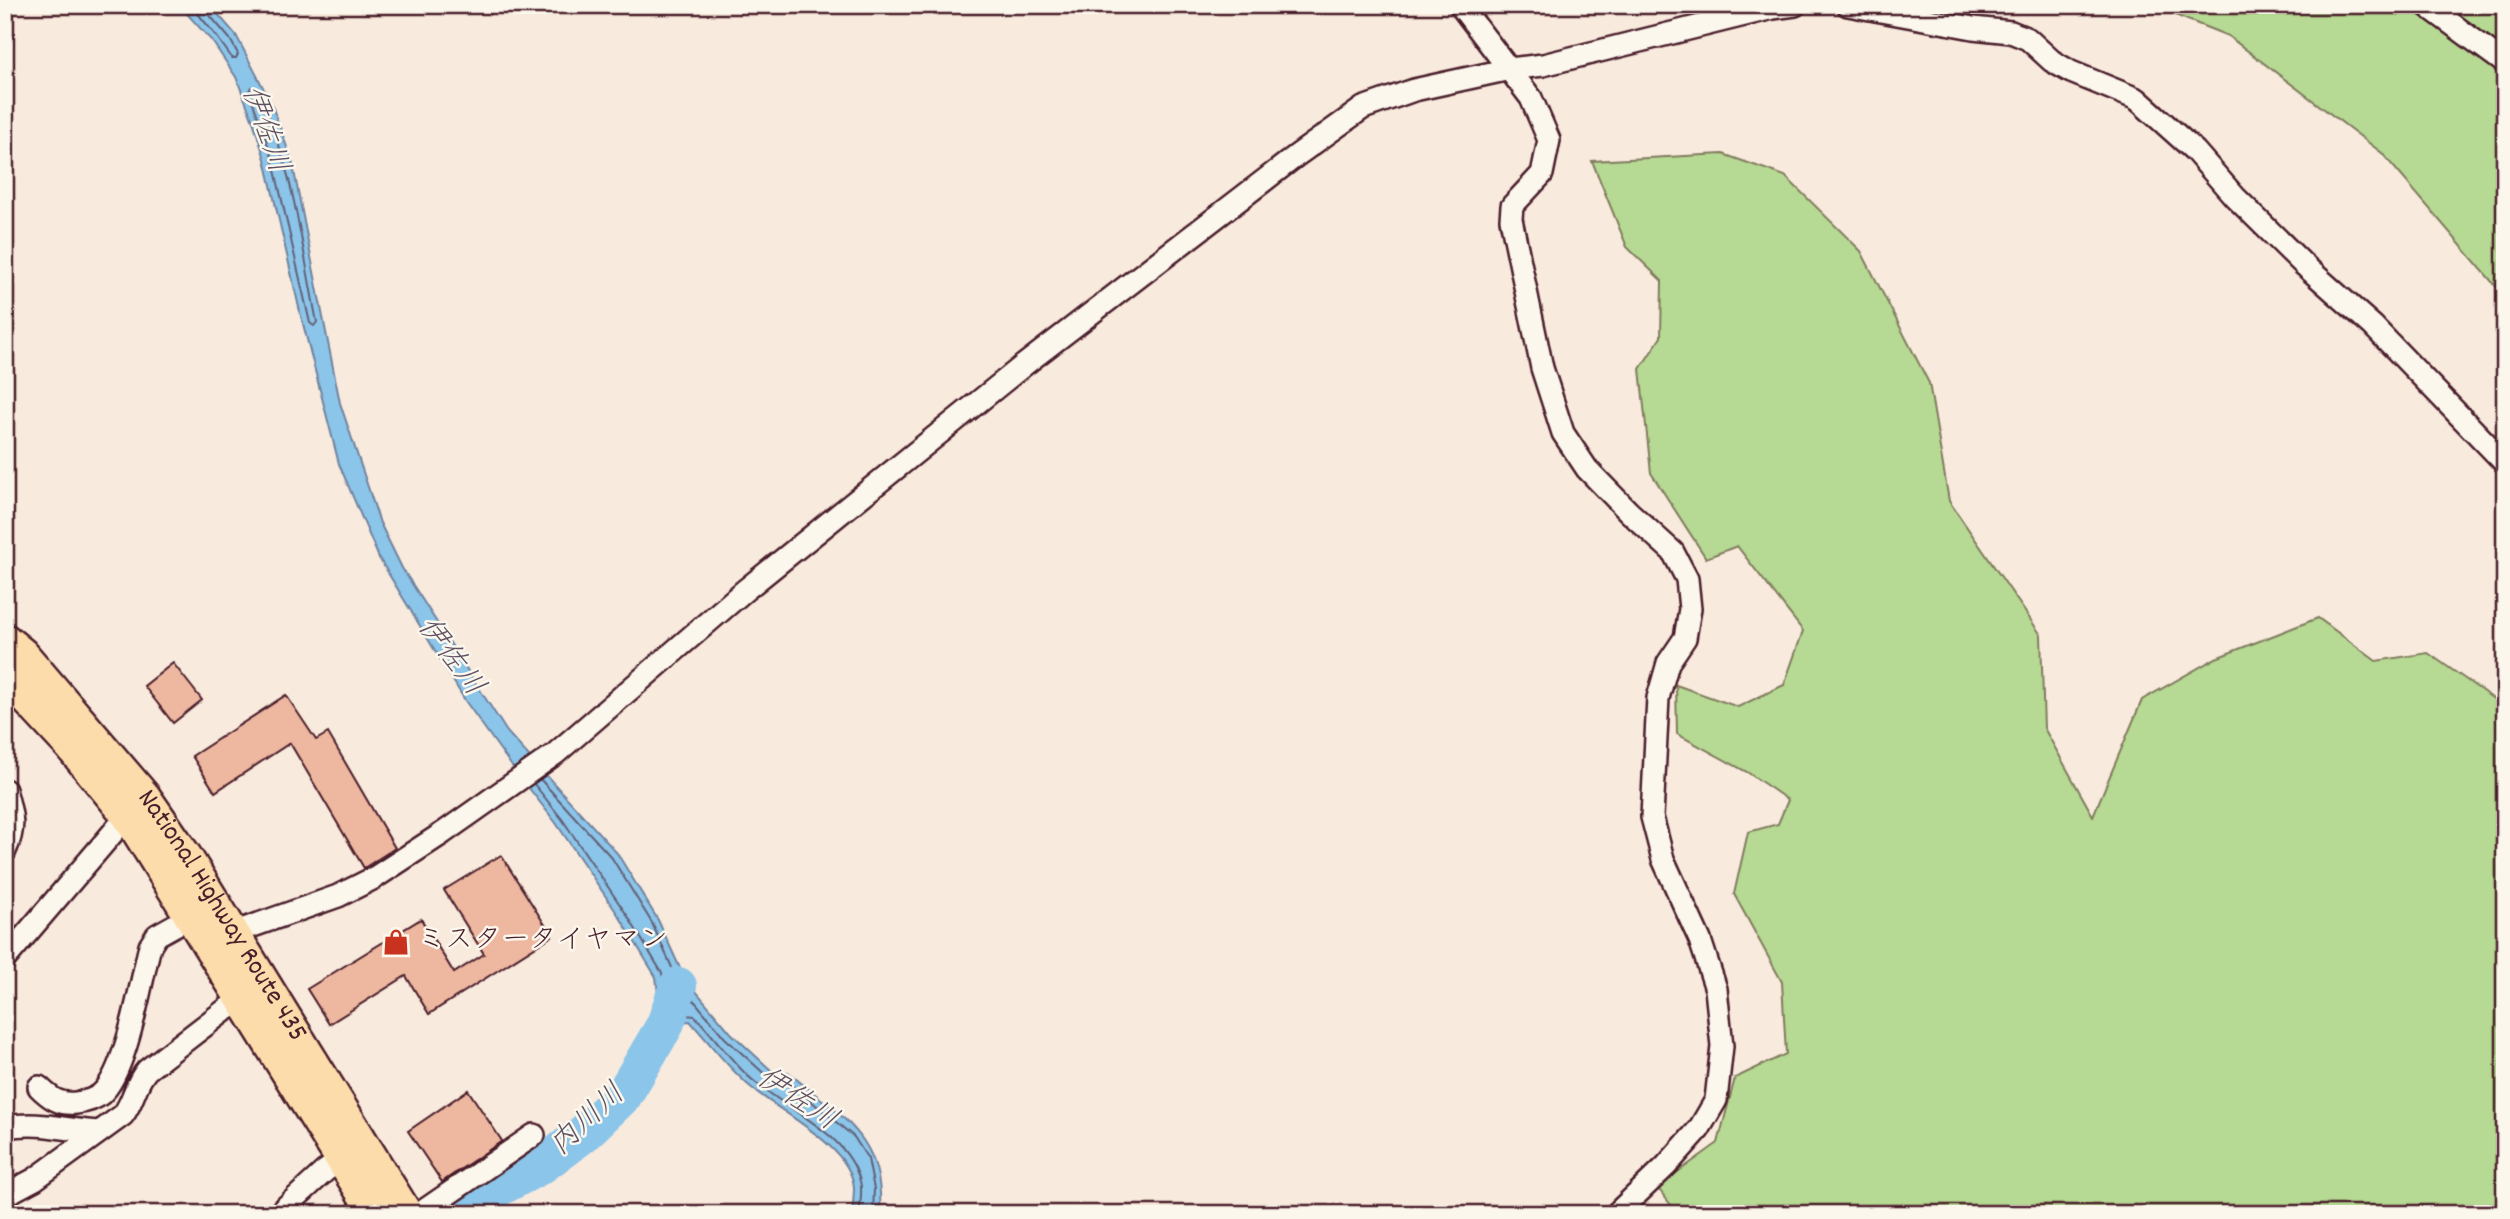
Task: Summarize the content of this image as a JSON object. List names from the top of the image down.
{
  "streets": {
    "highway": ["National Highway Route 435"]
  },
  "water": ["伊佐川", "内川川"],
  "places": {
    "shop": ["ミスタータイヤマン"]
  }
}
